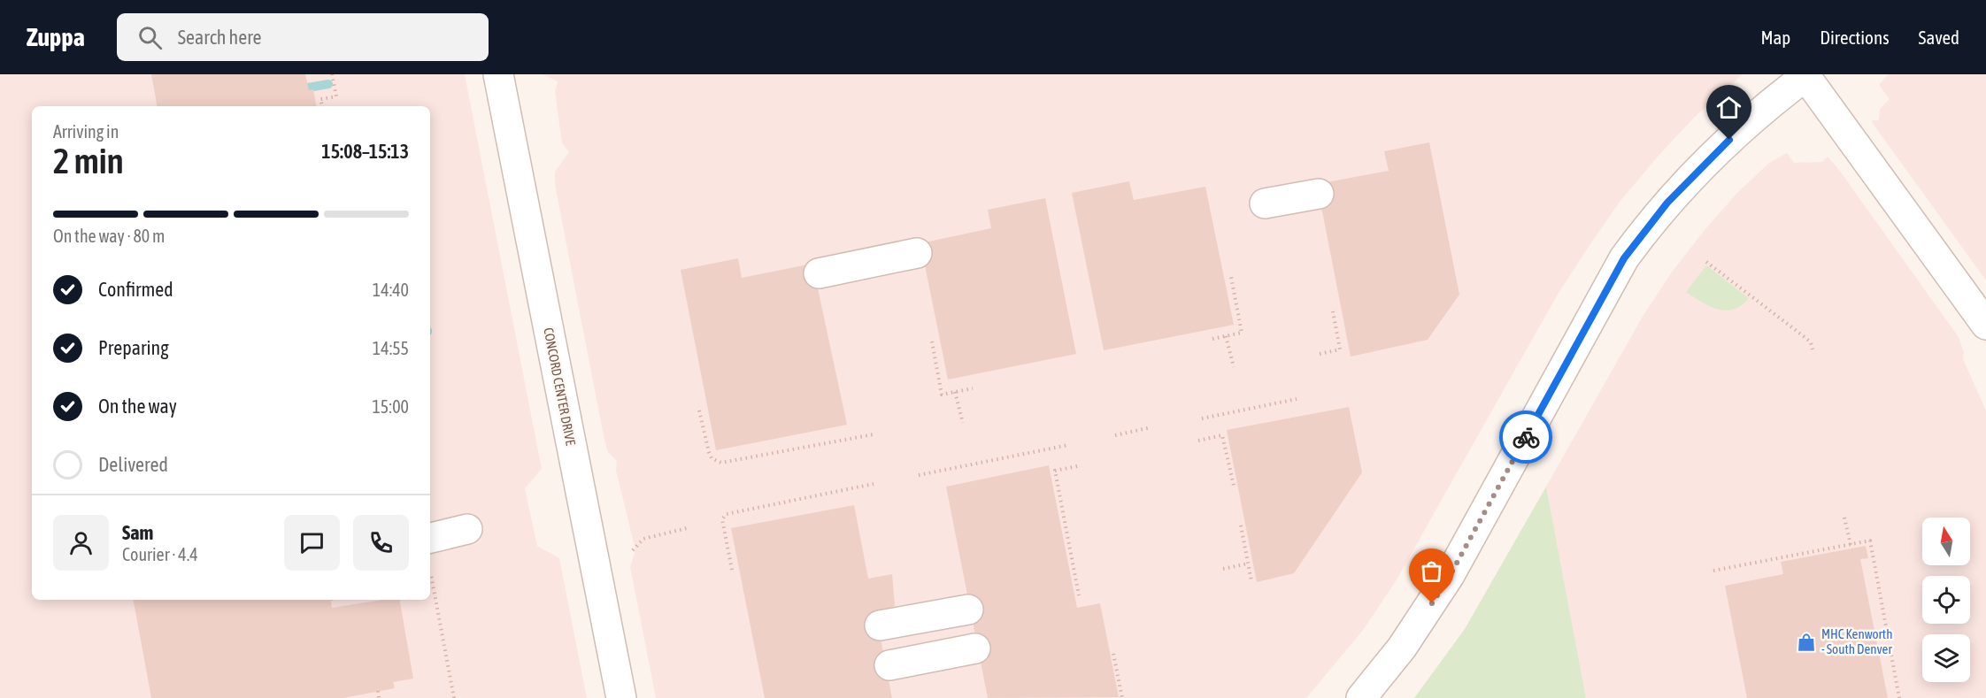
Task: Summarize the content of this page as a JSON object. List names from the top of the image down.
{
  "streets": {
    "street": ["CONCORD CENTER DRIVE"]
  },
  "places": {
    "shop": ["MHC Kenworth - South Denver"]
  },
  "north": "top",
  "page": {
    "header": "Zuppa",
    "search": "Search here",
    "nav": ["Map", "Directions", "Saved"],
    "heading": ["2 min", "Arriving in", "15:08–15:13"],
    "panel": ["Sam", "Courier · 4.4"],
    "bar": "On the way · 80 m",
    "list": [
      ["Confirmed", "14:40"],
      ["Preparing", "14:55"],
      ["On the way", "15:00"],
      "Delivered"
    ]
  }
}
